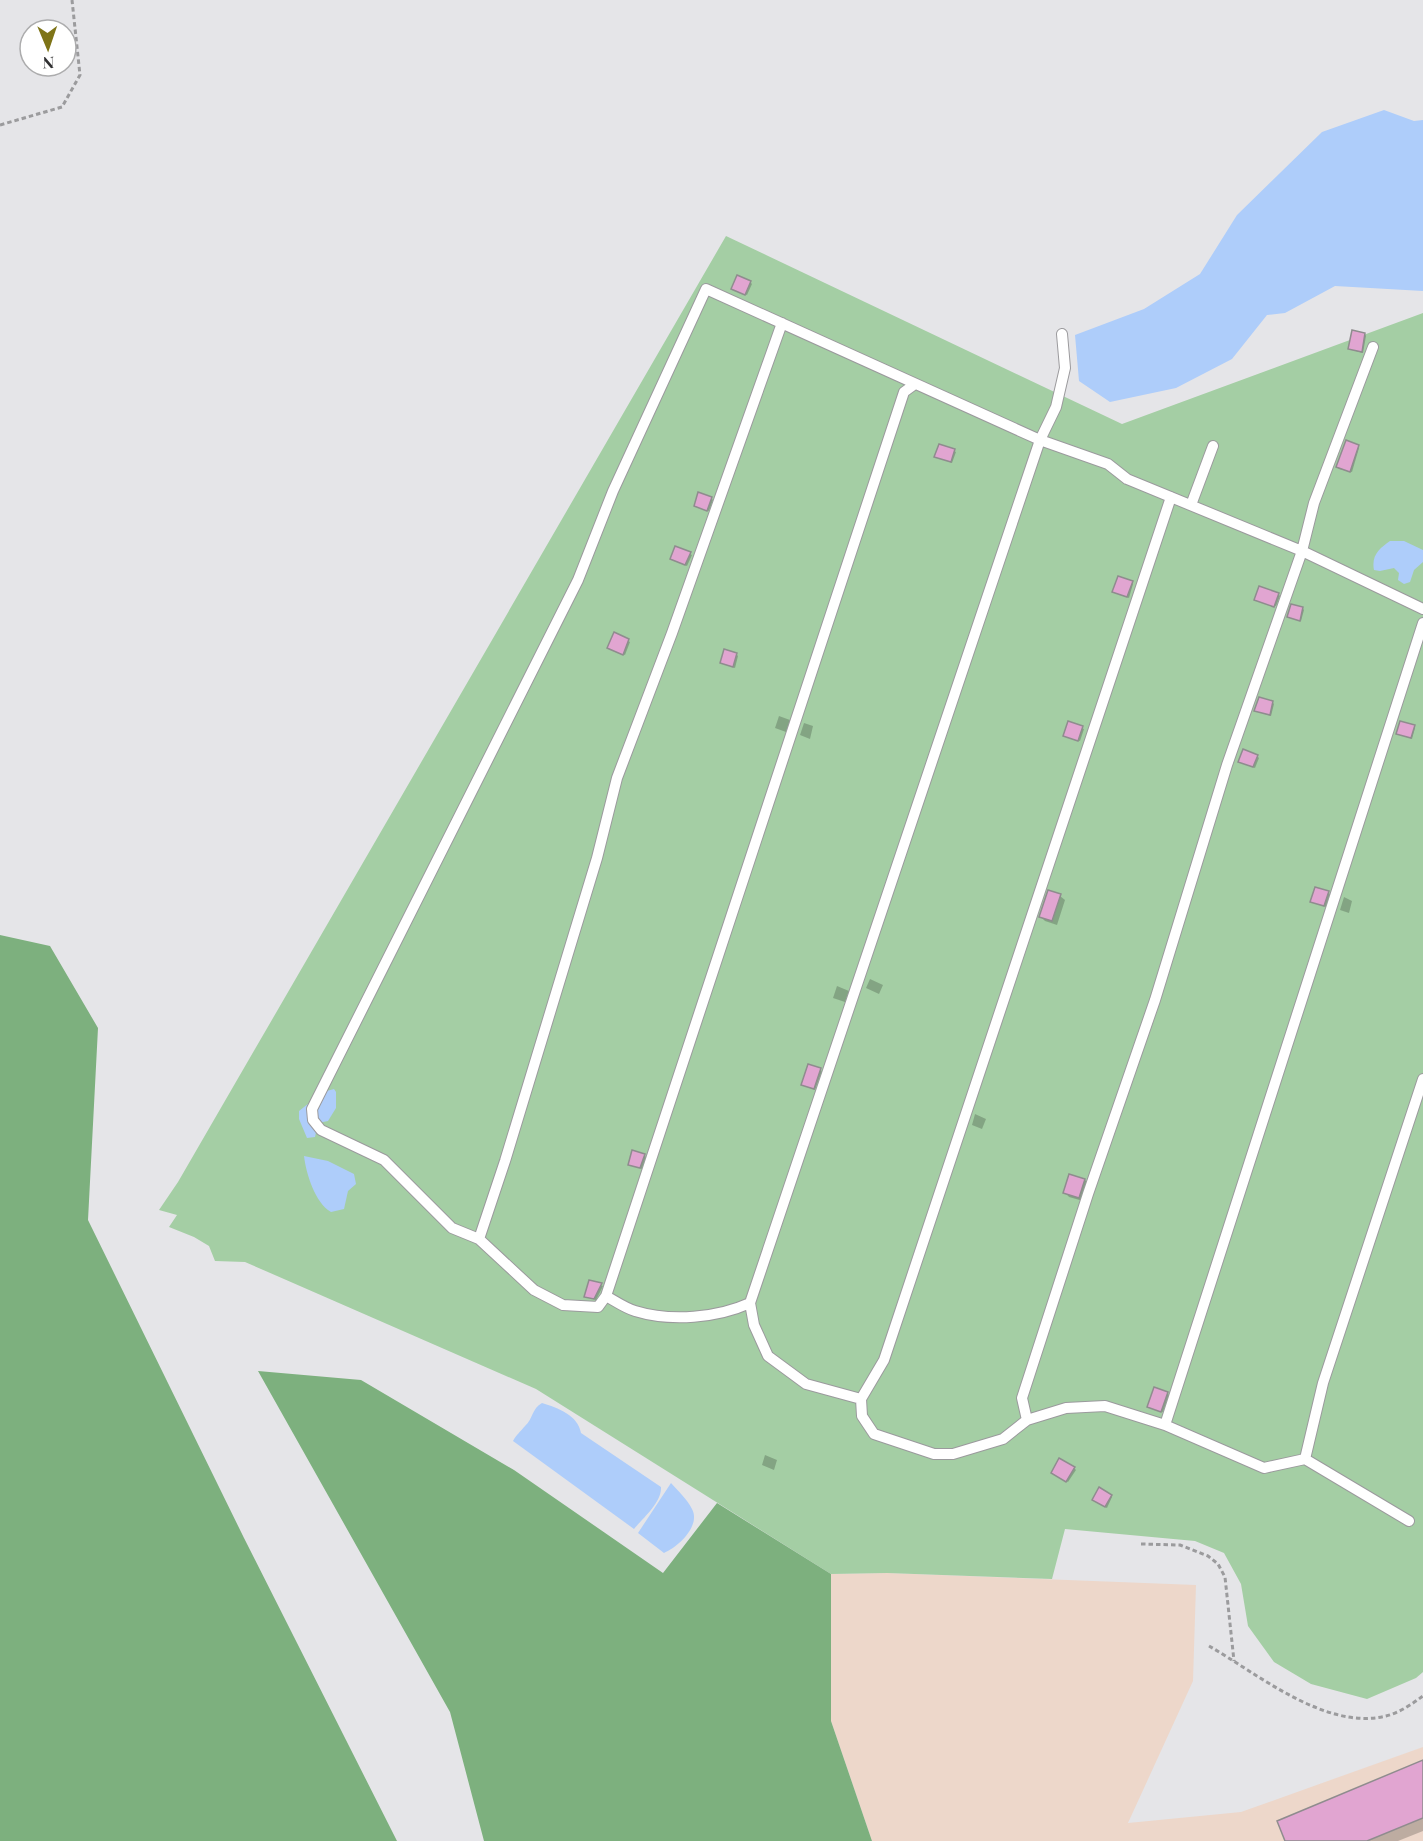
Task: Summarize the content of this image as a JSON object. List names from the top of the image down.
{
  "north": "bottom"
}
